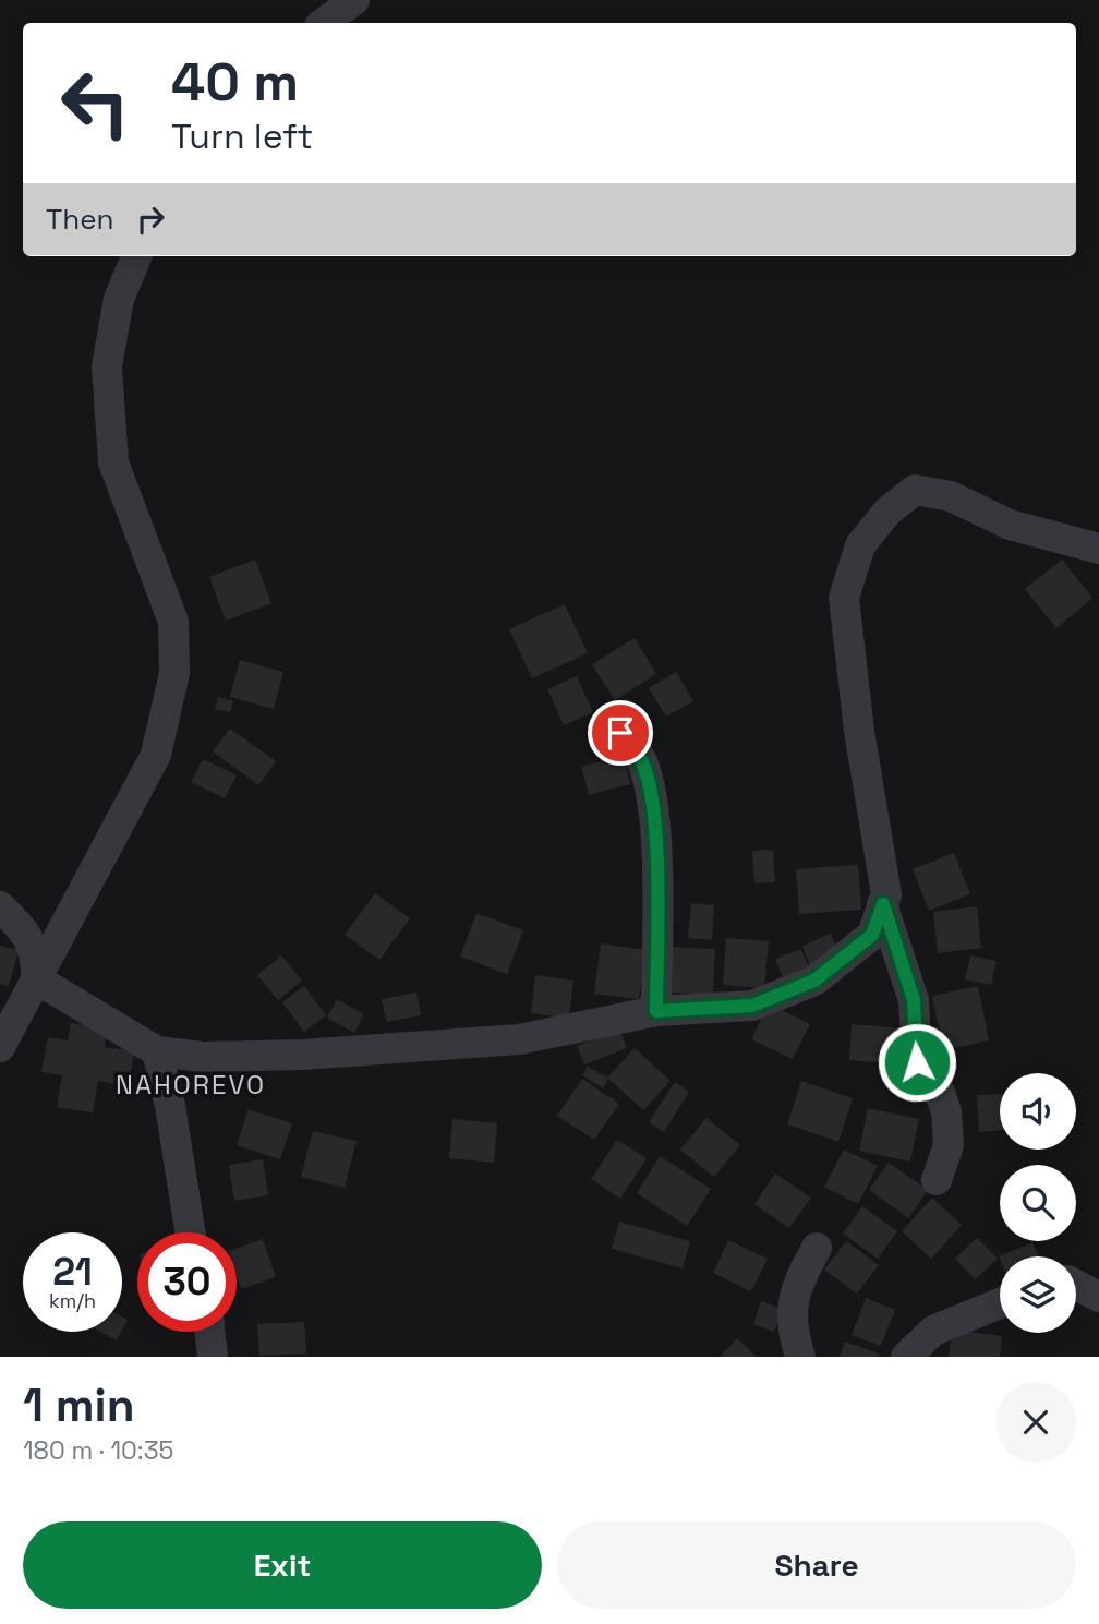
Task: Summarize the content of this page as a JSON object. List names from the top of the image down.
{
  "districts": ["NAHOREVO"],
  "page": {
    "turn": ["40 m", "Turn left"],
    "then": "Then",
    "speed": "21 km/h",
    "limit": "30",
    "heading": ["1 min", "180 m · 10:35"],
    "buttons": ["Exit", "Share"]
  }
}
